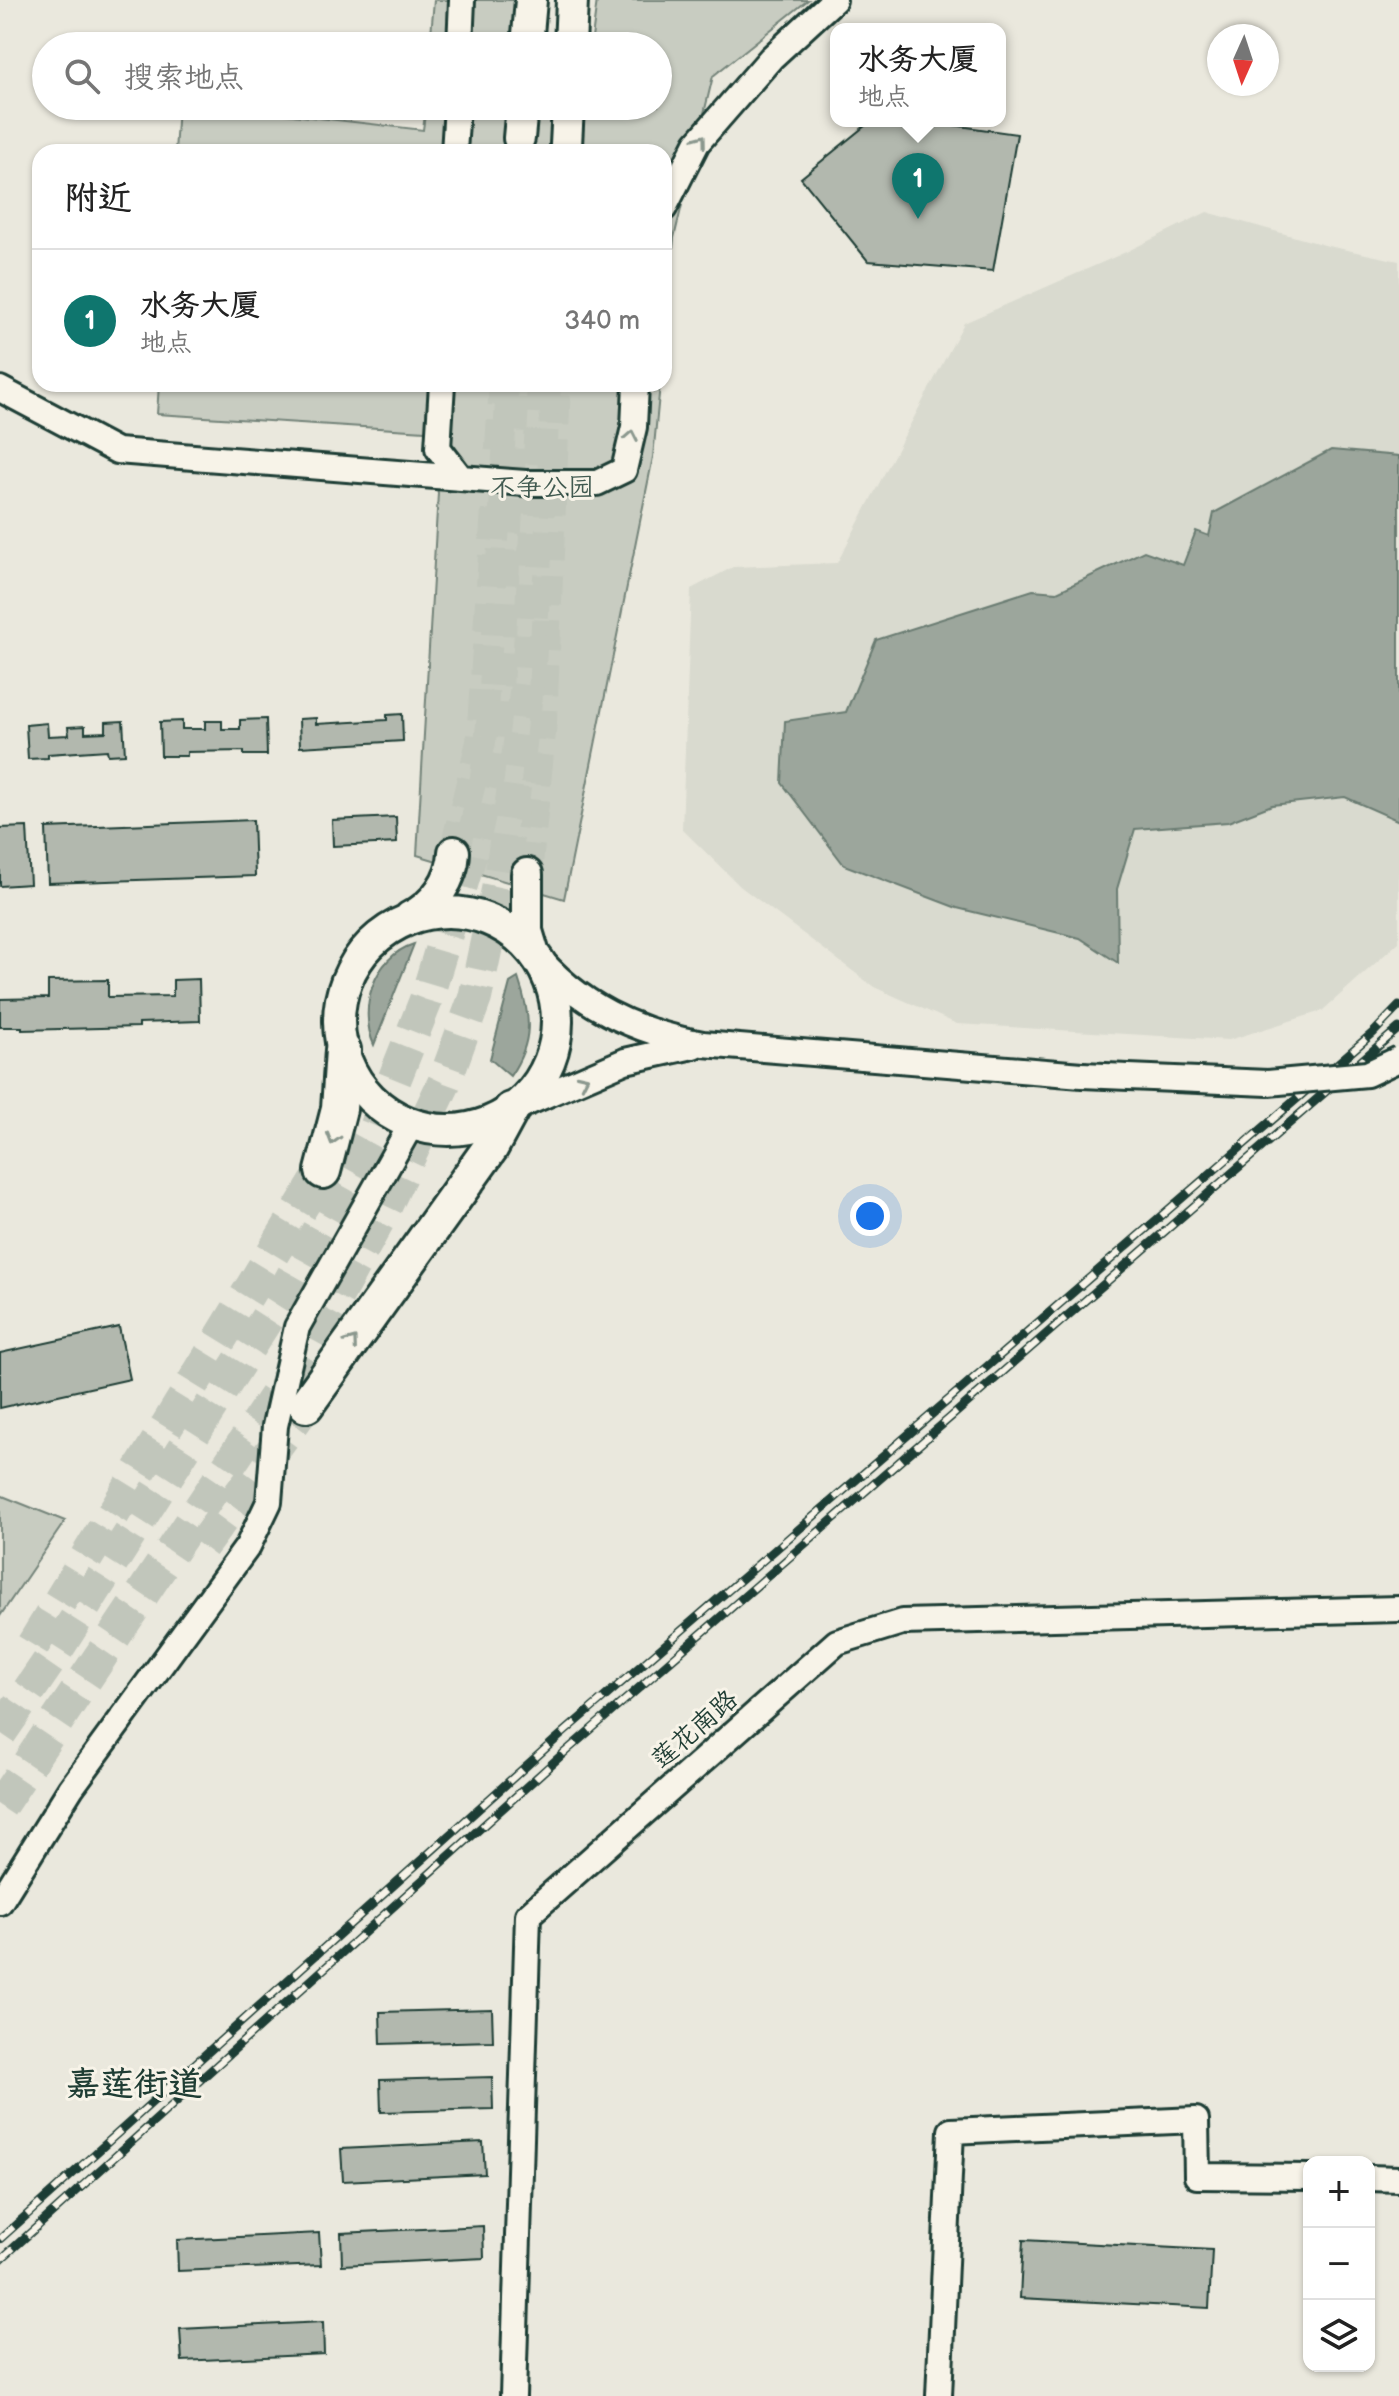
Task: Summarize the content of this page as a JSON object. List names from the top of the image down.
{
  "streets": {
    "street": ["莲花南路"]
  },
  "districts": ["嘉莲街道"],
  "parks": ["不争公园"],
  "north": "bottom",
  "page": {
    "popup": ["水务大厦", "地点"],
    "search": "搜索地点",
    "heading": "附近",
    "pins": "1",
    "list": [
      {
        "mark": "1",
        "name": "水务大厦",
        "note": "地点",
        "value": "340 m"
      }
    ],
    "map_buttons": ["+", "−"]
  }
}
